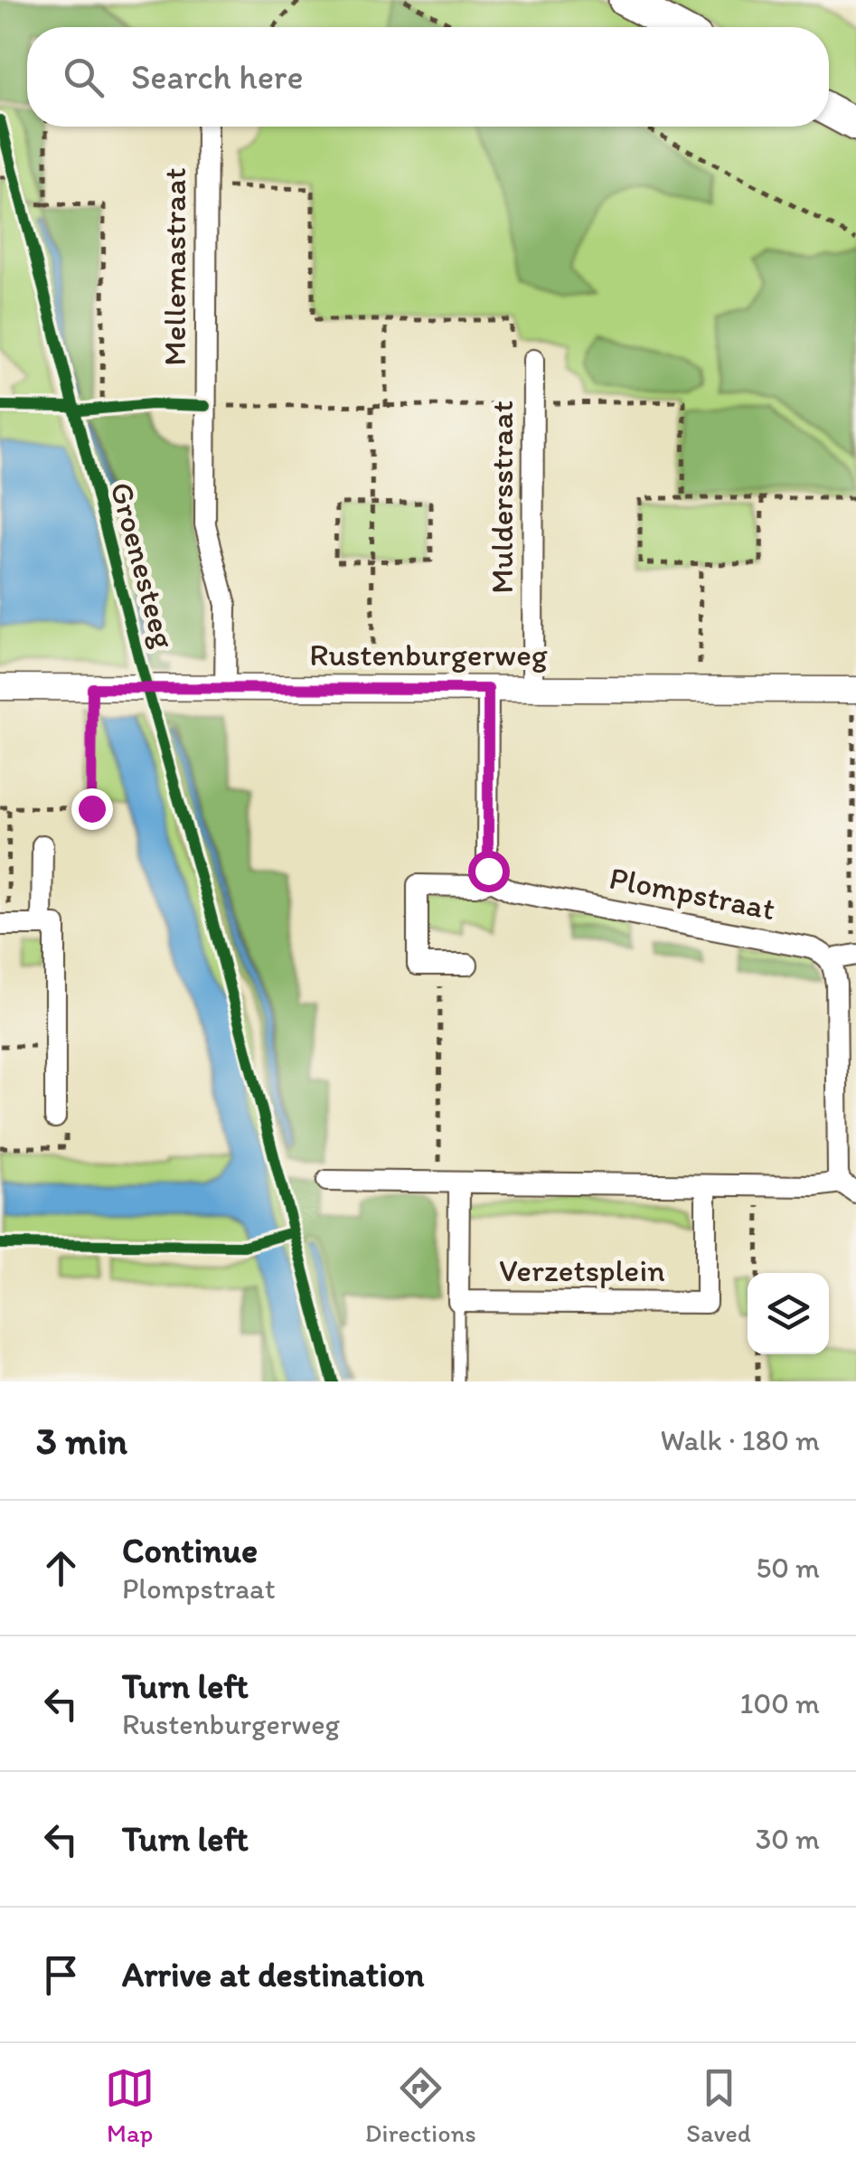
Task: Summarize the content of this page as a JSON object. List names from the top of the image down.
{
  "streets": {
    "street": [
      "Mellemastraat",
      "Muldersstraat",
      "Rustenburgerweg",
      "Plompstraat",
      "Verzetsplein"
    ],
    "cycle path": ["Groenesteeg"]
  },
  "crossings": [
    ["Mellemastraat", "Rustenburgerweg"],
    ["Muldersstraat", "Rustenburgerweg"]
  ],
  "page": {
    "search": "Search here",
    "heading": ["3 min", "Walk · 180 m"],
    "list": [
      ["Continue", "Plompstraat", "50 m"],
      ["Turn left", "Rustenburgerweg", "100 m"],
      ["Turn left", "30 m"],
      "Arrive at destination"
    ],
    "nav": ["Map", "Directions", "Saved"]
  }
}
